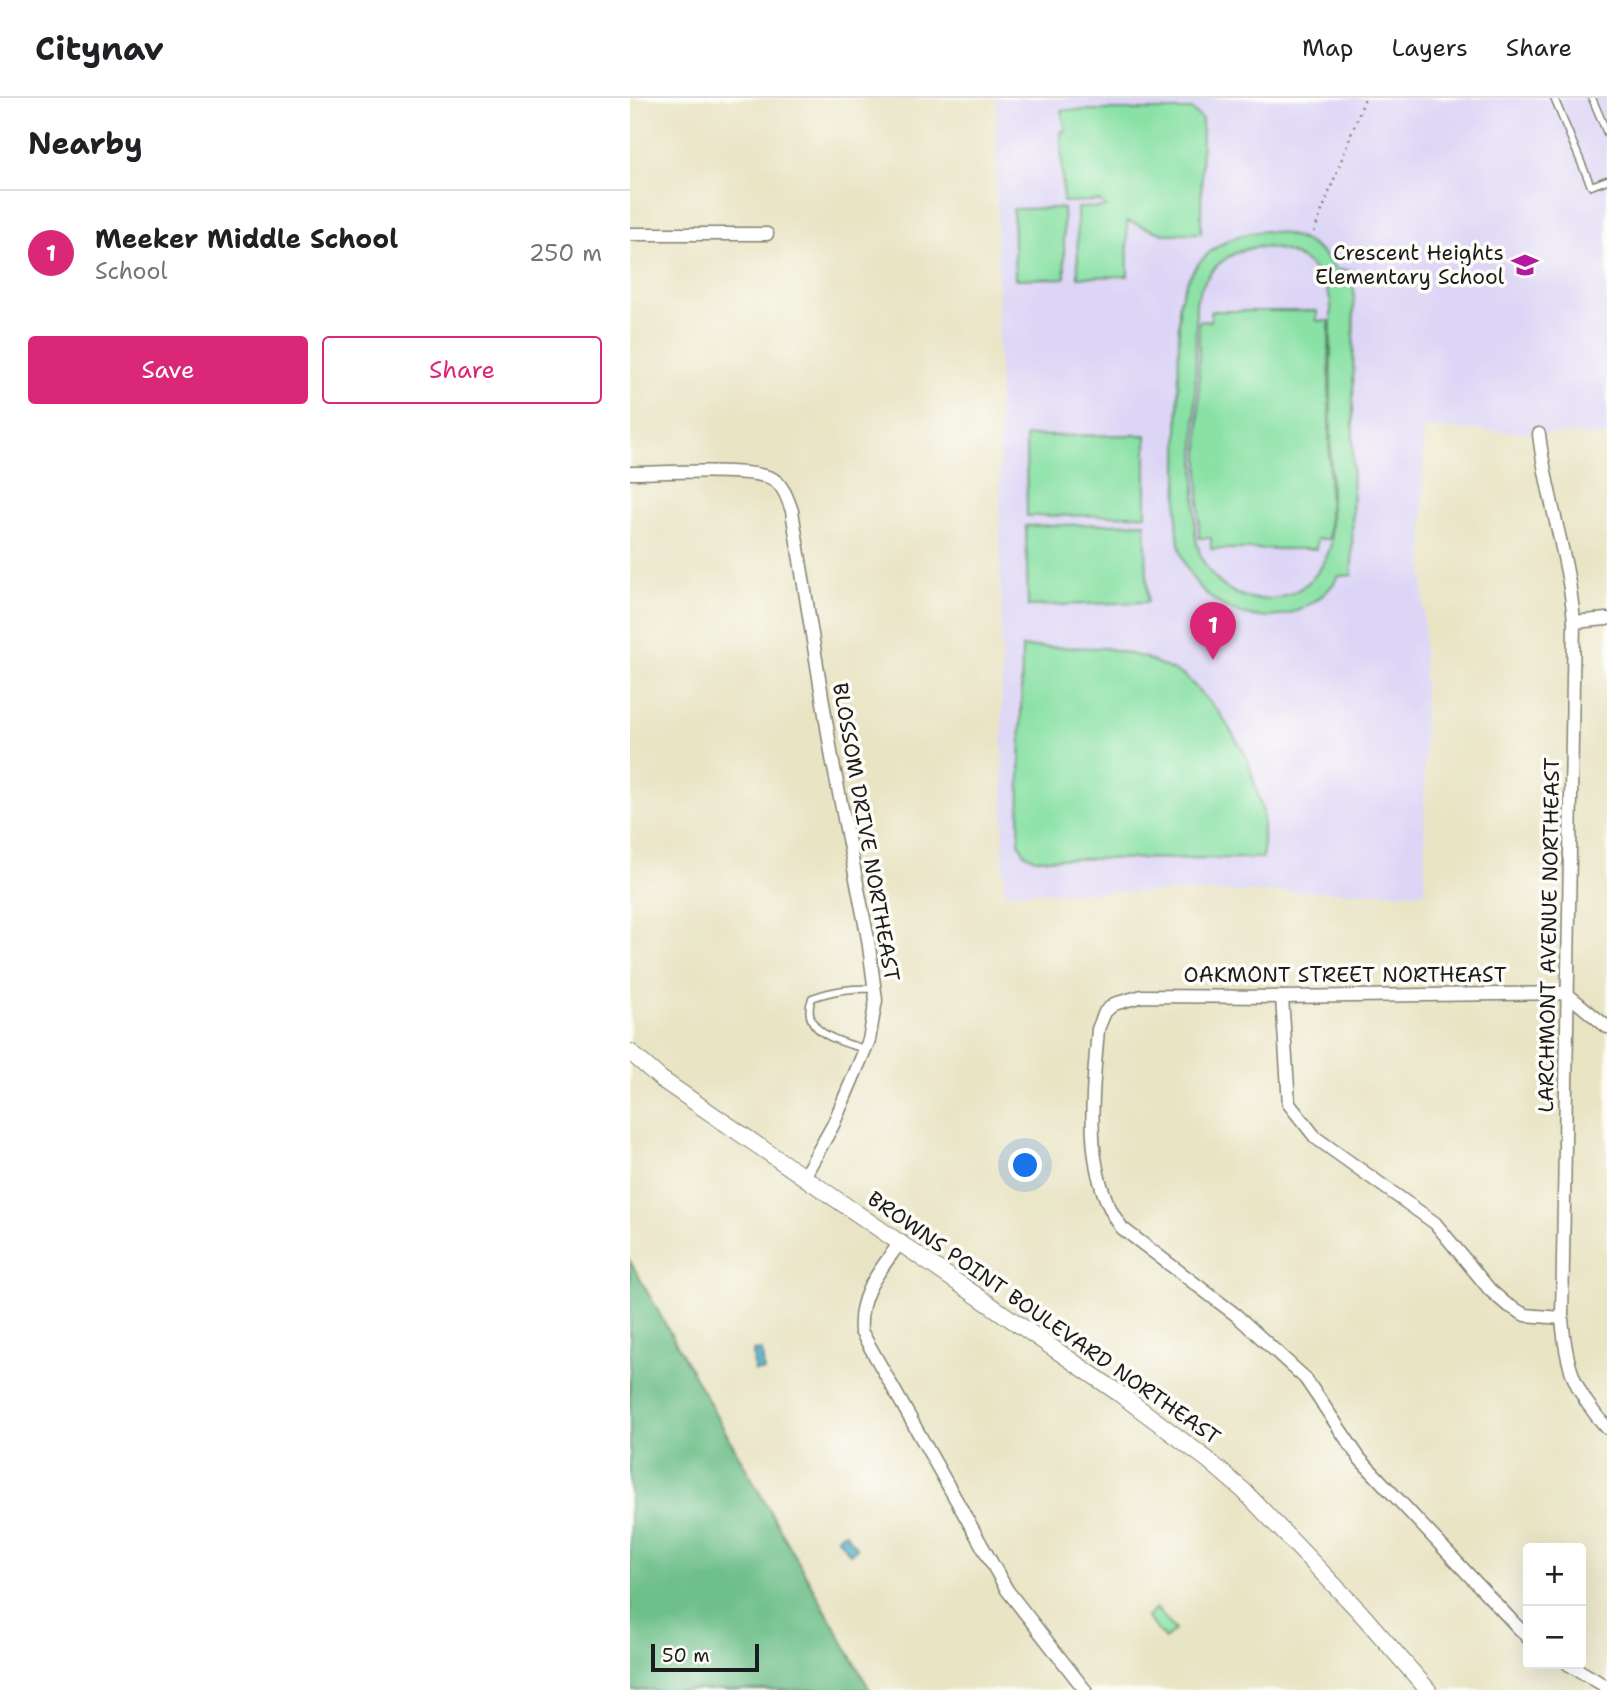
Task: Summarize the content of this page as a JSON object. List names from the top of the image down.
{
  "streets": {
    "street": [
      "BLOSSOM DRIVE NORTHEAST",
      "LARCHMONT AVENUE NORTHEAST",
      "OAKMONT STREET NORTHEAST",
      "BROWNS POINT BOULEVARD NORTHEAST"
    ]
  },
  "crossings": [
    ["BLOSSOM DRIVE NORTHEAST", "BROWNS POINT BOULEVARD NORTHEAST"],
    ["LARCHMONT AVENUE NORTHEAST", "OAKMONT STREET NORTHEAST"]
  ],
  "places": {
    "school or university": ["Crescent Heights Elementary School"]
  },
  "scale_bar": "50 m",
  "page": {
    "header": "Citynav",
    "nav": ["Map", "Layers", "Share"],
    "heading": "Nearby",
    "list": [
      {
        "mark": "1",
        "name": "Meeker Middle School",
        "note": "School",
        "value": "250 m"
      }
    ],
    "buttons": ["Save", "Share"],
    "pins": "1",
    "map_buttons": ["+", "−"],
    "scale": "50 m"
  }
}
